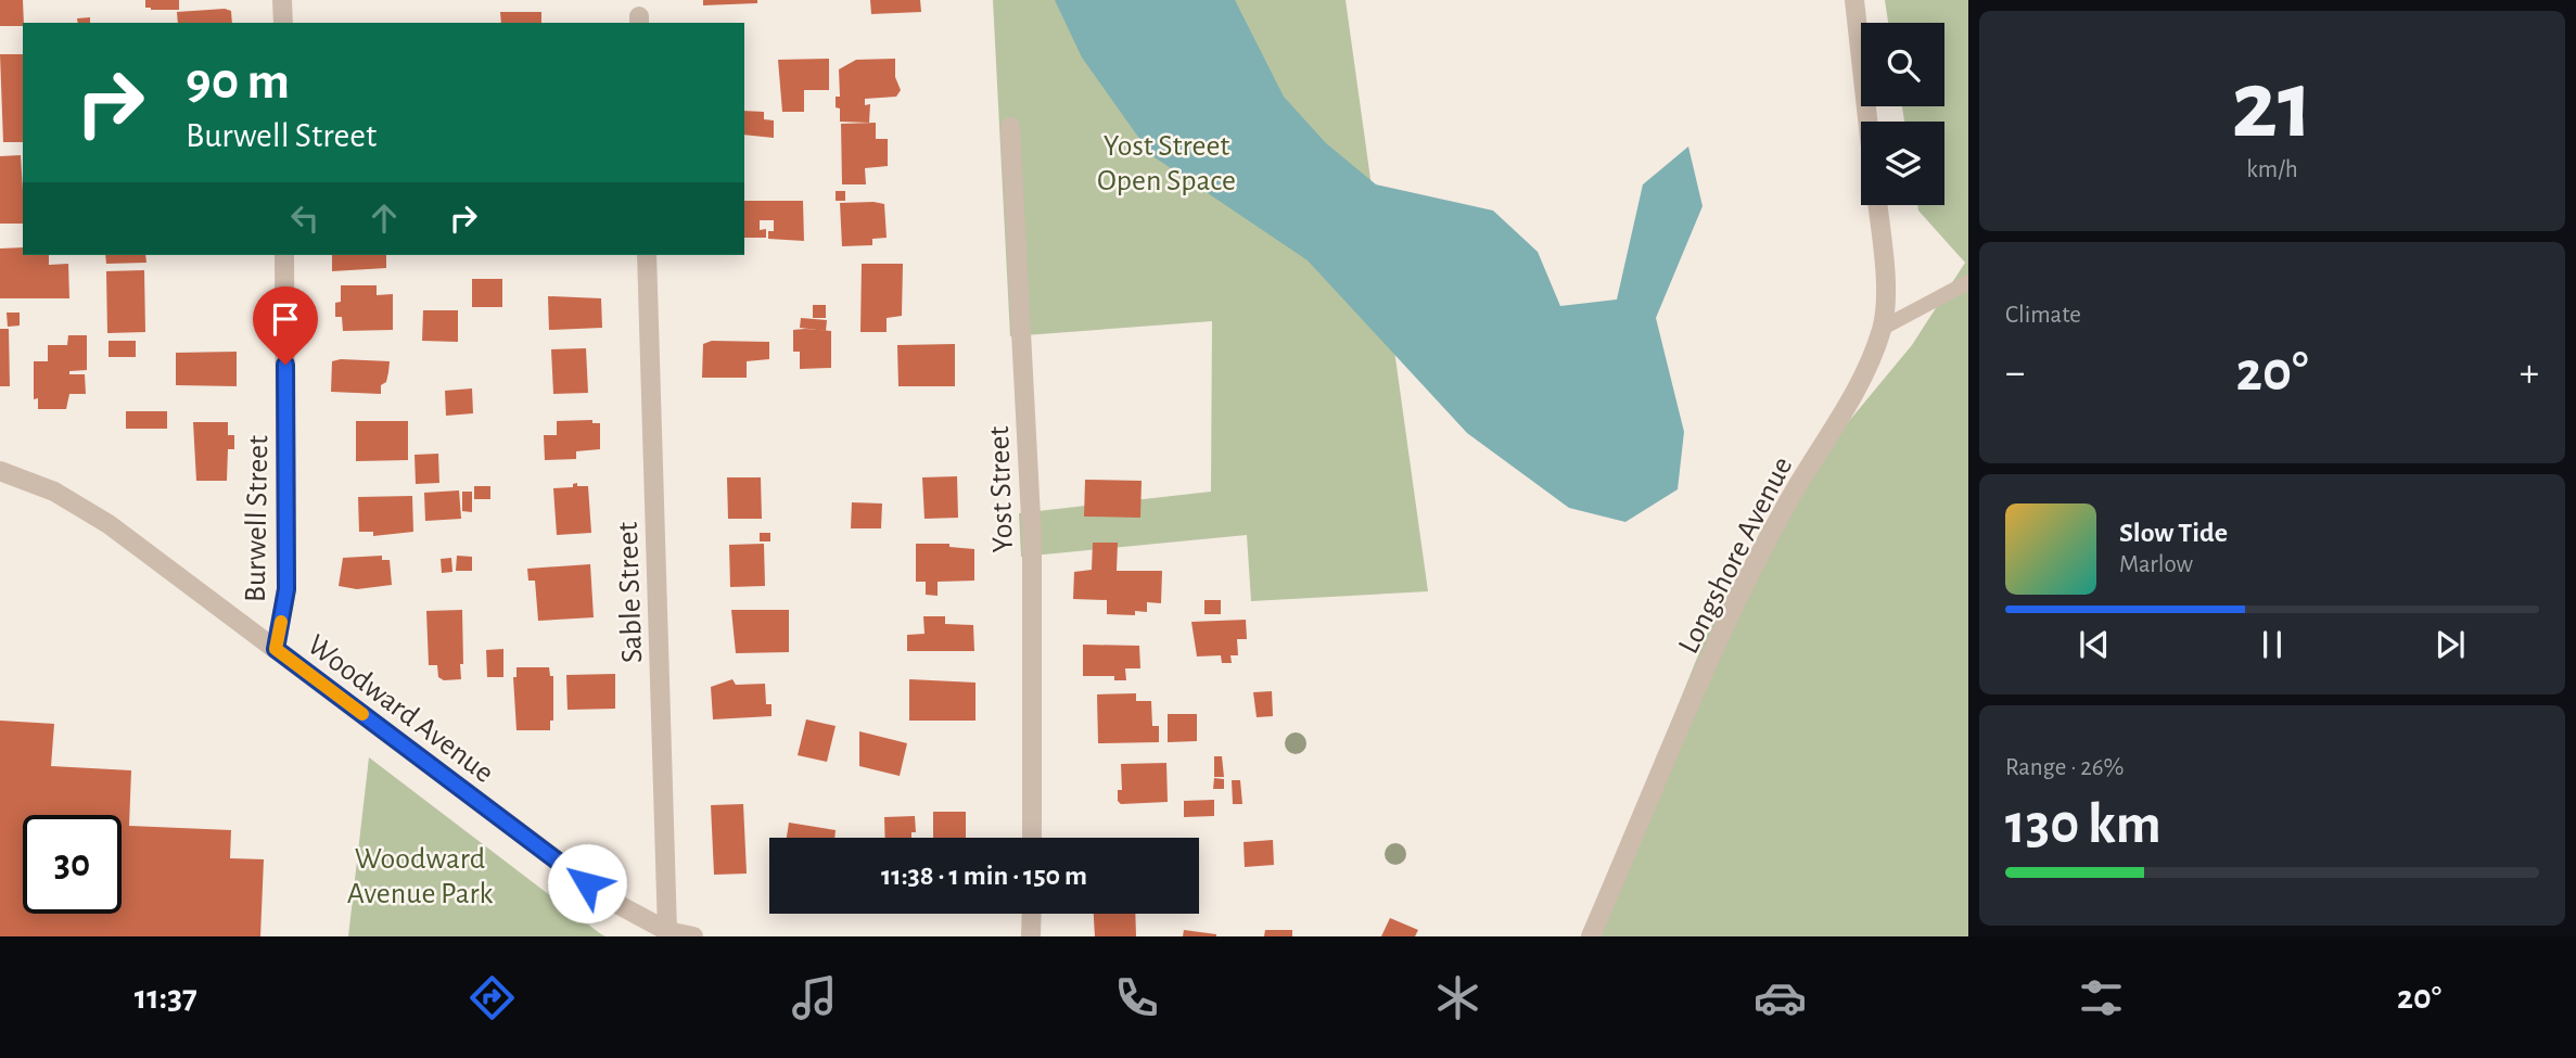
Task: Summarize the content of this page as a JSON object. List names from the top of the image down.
{
  "streets": {
    "street": [
      "Yost Street",
      "Burwell Street",
      "Longshore Avenue",
      "Sable Street",
      "Woodward Avenue"
    ]
  },
  "crossings": [
    ["Burwell Street", "Woodward Avenue"],
    ["Sable Street", "Woodward Avenue"]
  ],
  "parks": ["Yost Street Open Space", "Woodward Avenue Park"],
  "page": {
    "tile": [
      ["21", "km/h"],
      "Climate",
      ["Range · 26%", "130 km"]
    ],
    "turn": ["90 m", "Burwell Street"],
    "heat": ["−", "20°", "+"],
    "song": ["Slow Tide", "Marlow"],
    "limit": "30",
    "trip": "11:38 · 1 min · 150 m",
    "tabs": ["11:37", "20°"]
  }
}
